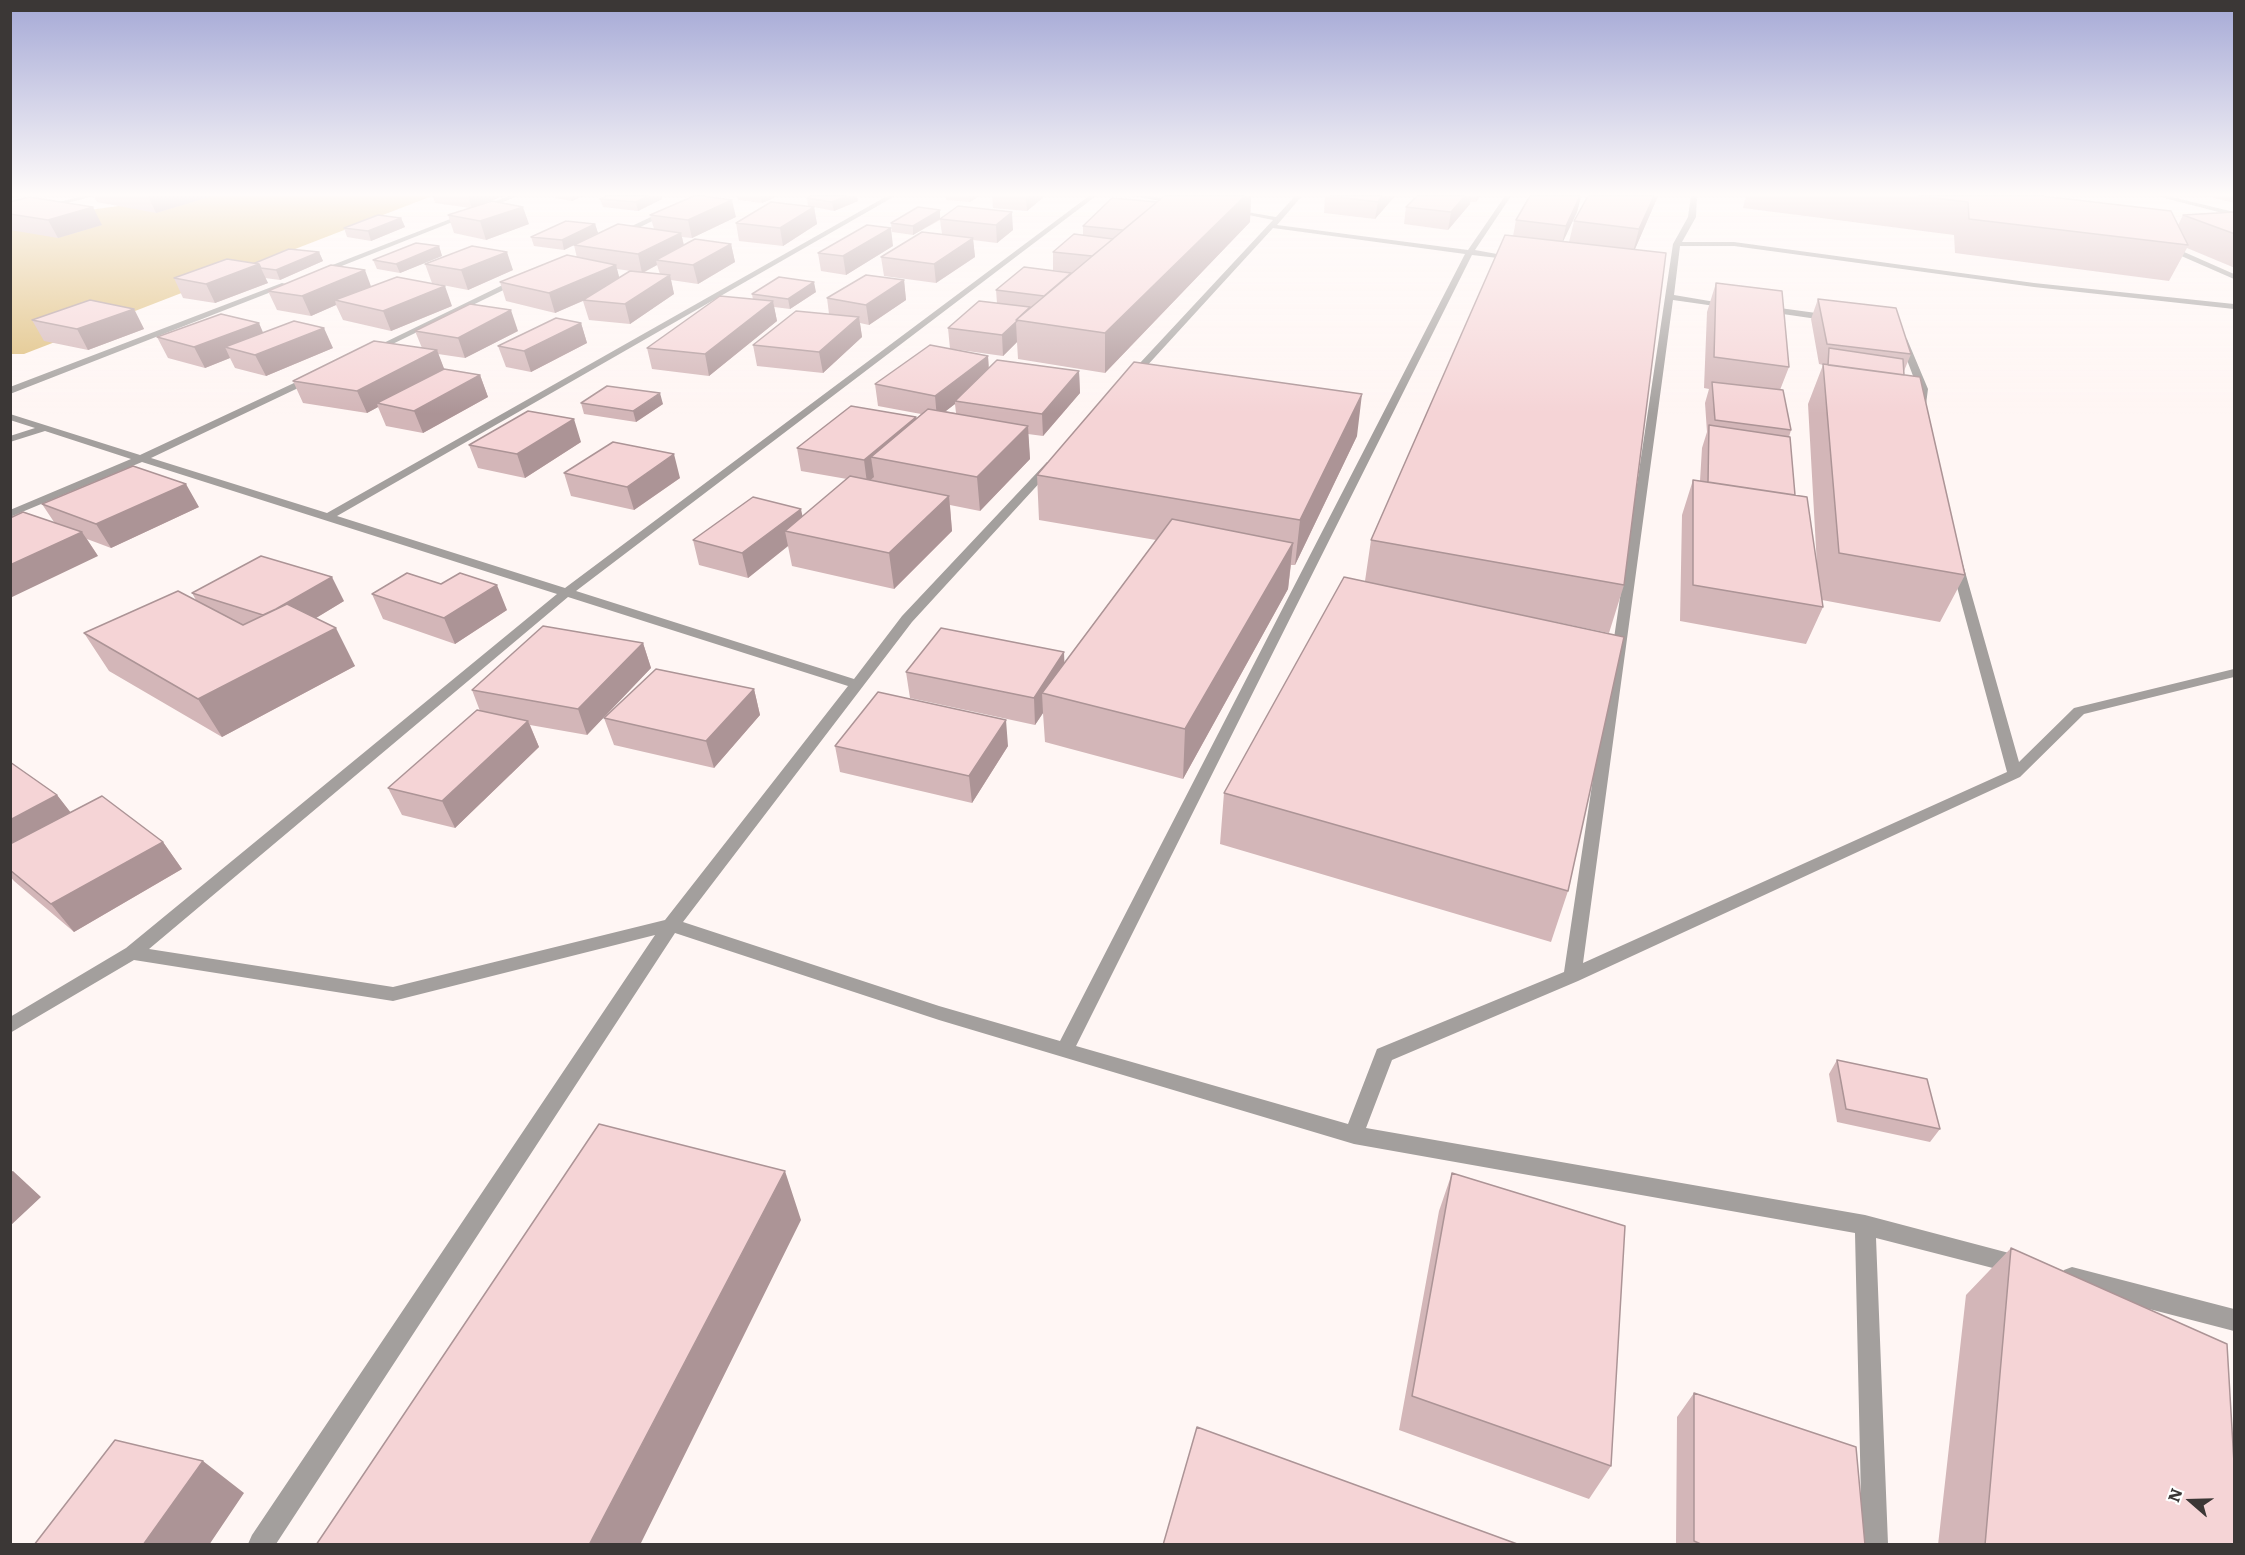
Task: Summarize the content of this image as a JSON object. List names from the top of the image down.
{
  "north": "left"
}
